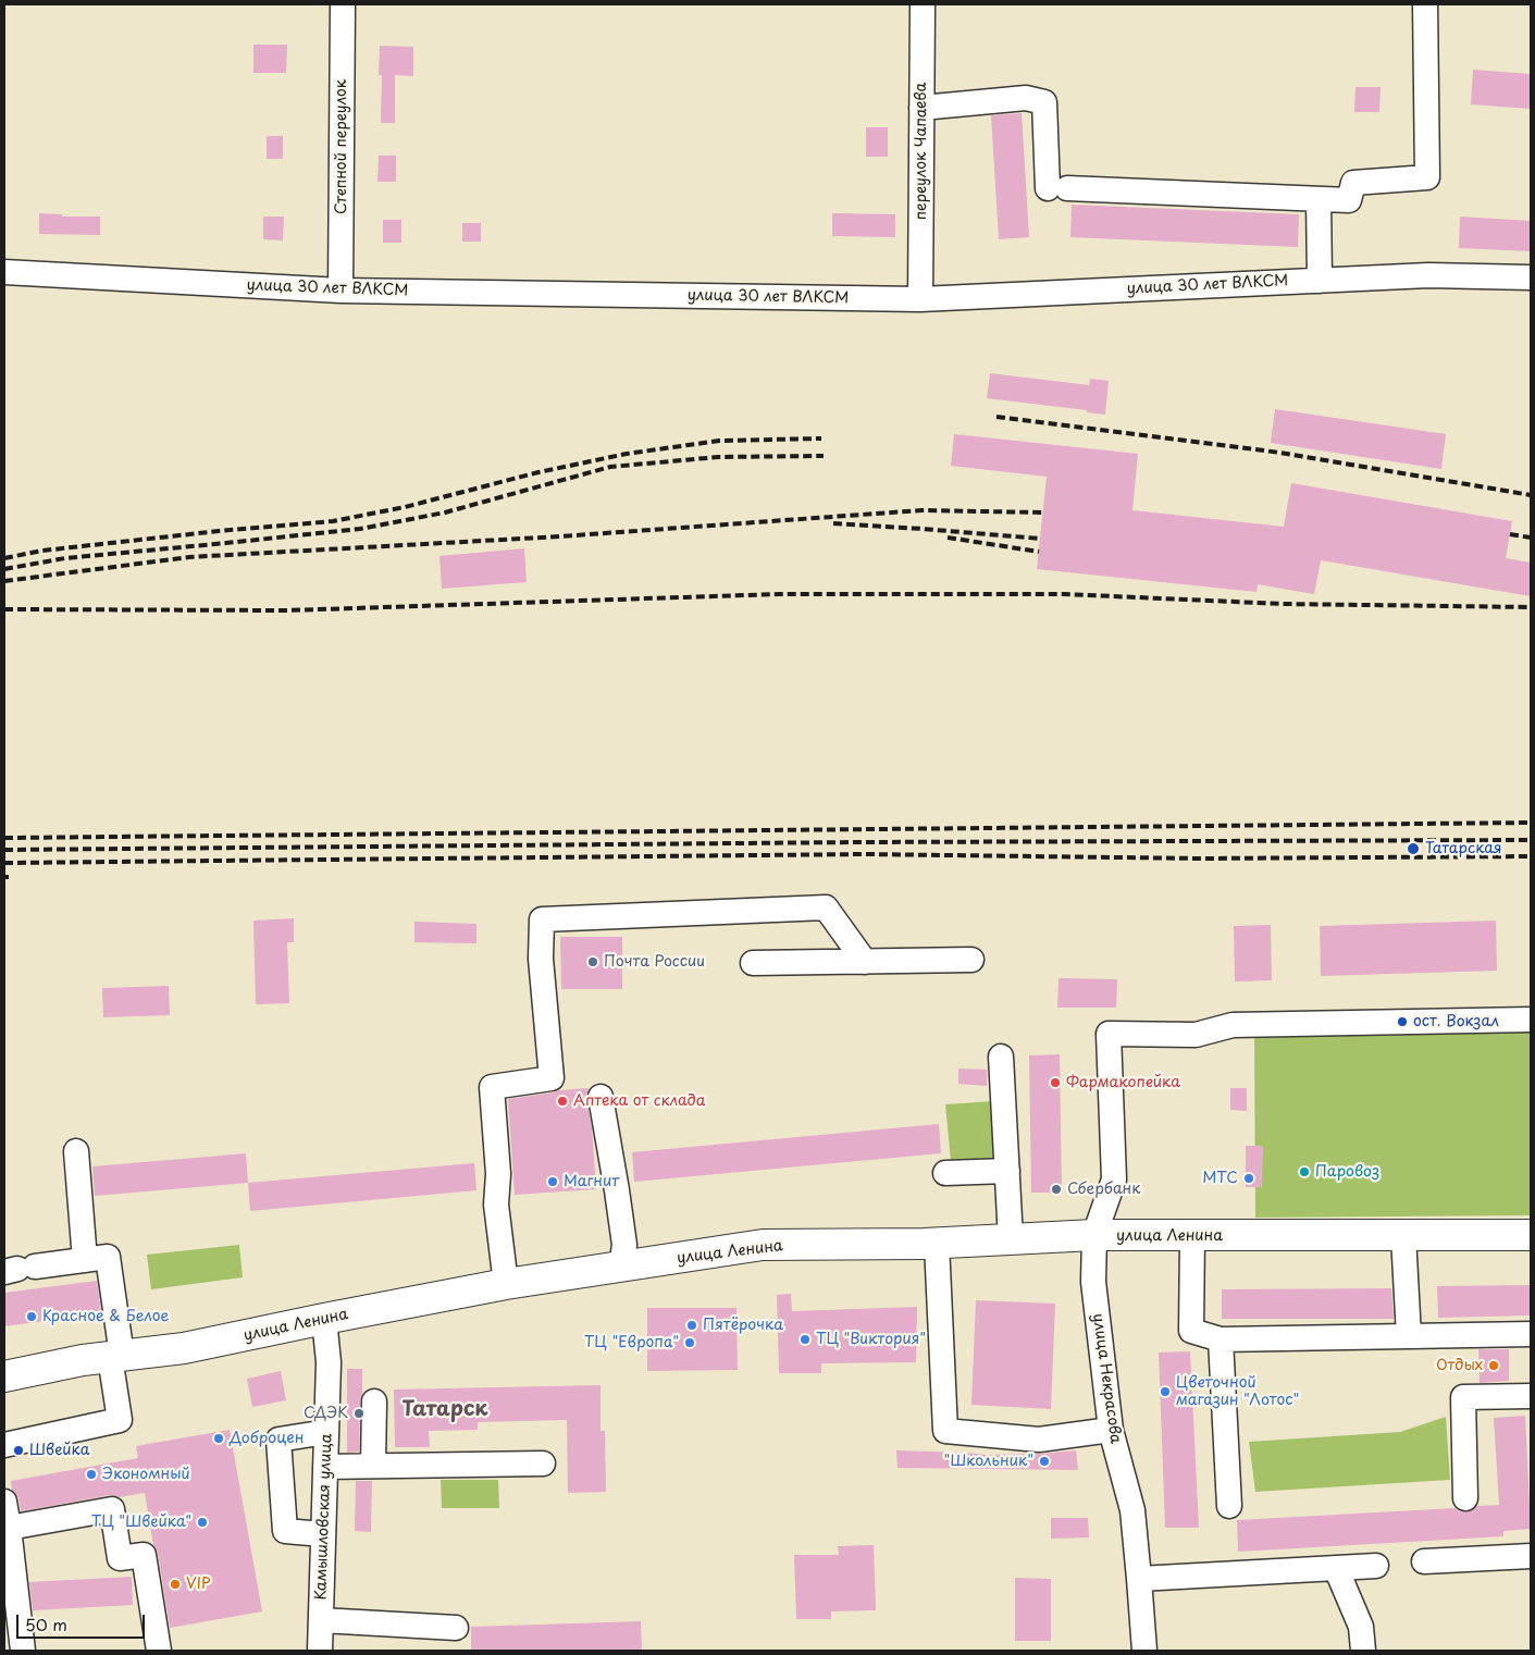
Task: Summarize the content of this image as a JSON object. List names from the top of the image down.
{
  "streets": {
    "main road": ["улица Ленина"],
    "street": [
      "Степной переулок",
      "переулок Чапаева",
      "улица 30 лет ВЛКСМ",
      "улица Некрасова",
      "Камышловская улица"
    ]
  },
  "crossings": [
    ["Степной переулок", "улица 30 лет ВЛКСМ"],
    ["переулок Чапаева", "улица 30 лет ВЛКСМ"],
    ["улица Ленина", "улица Некрасова"],
    ["улица Ленина", "Камышловская улица"]
  ],
  "districts": ["Татарск"],
  "places": [
    "Татарская",
    "Почта России",
    "ост. Вокзал",
    "Фармакопейка",
    "Аптека от склада",
    "Паровоз",
    "МТС",
    "Магнит",
    "Сбербанк",
    "Красное & Белое",
    "Пятёрочка",
    "ТЦ \"Виктория\"",
    "ТЦ \"Европа\"",
    "Отдых",
    "Цветочной магазин \"Лотос\"",
    "СДЭК",
    "Доброцен",
    "Швейка",
    "\"Школьник\"",
    "Экономный",
    "ТЦ \"Швейка\"",
    "VIP"
  ],
  "scale_bar": "50 m"
}
